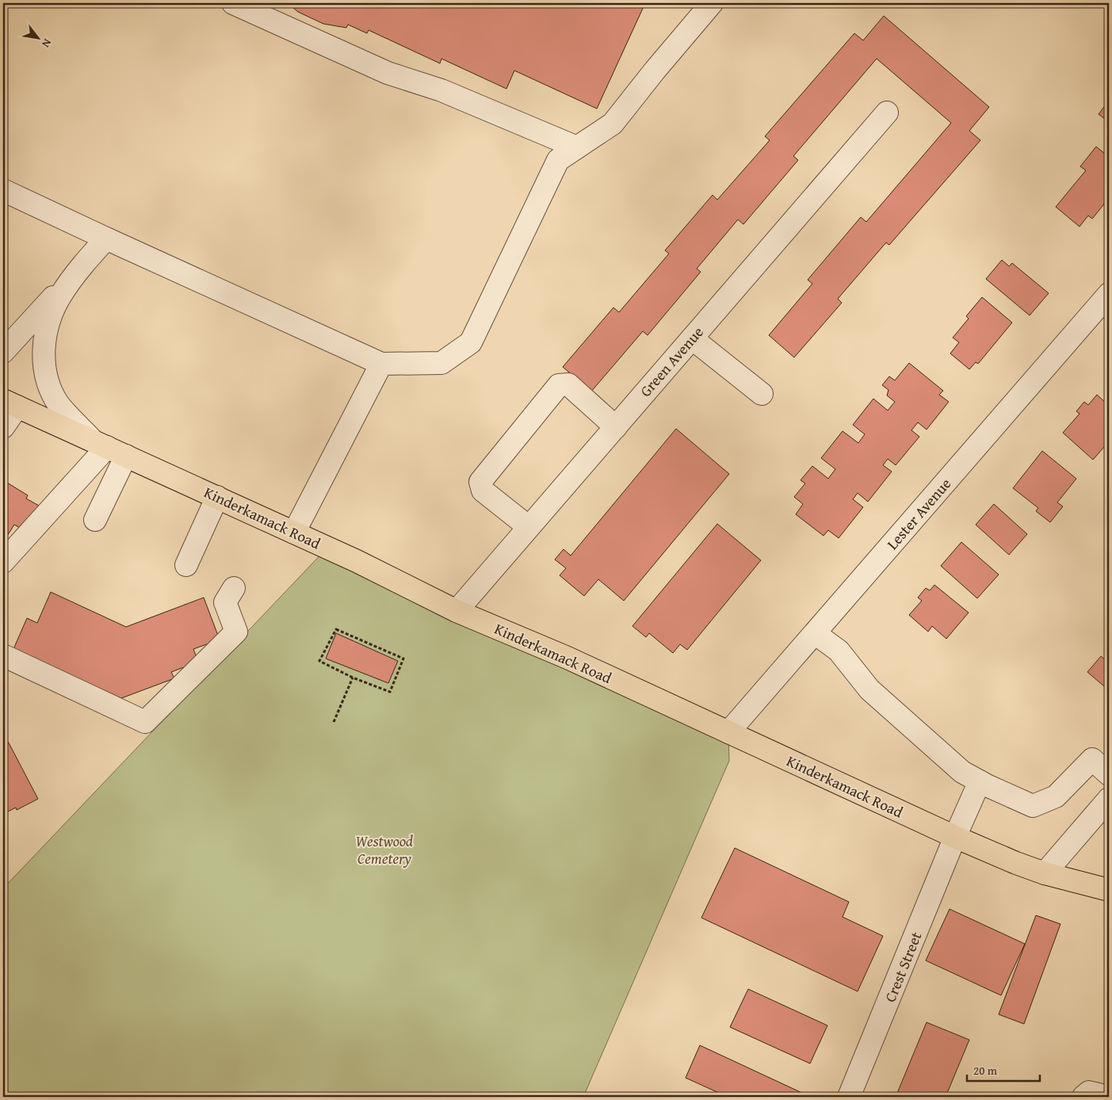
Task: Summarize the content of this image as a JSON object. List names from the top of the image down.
{
  "streets": {
    "main road": ["Kinderkamack Road"],
    "street": ["Green Avenue", "Lester Avenue", "Crest Street"]
  },
  "crossings": [
    ["Green Avenue", "Kinderkamack Road"],
    ["Lester Avenue", "Kinderkamack Road"],
    ["Kinderkamack Road", "Crest Street"]
  ],
  "parks": ["Westwood Cemetery"],
  "scale_bar": "20 m",
  "north": "bottom right"
}
